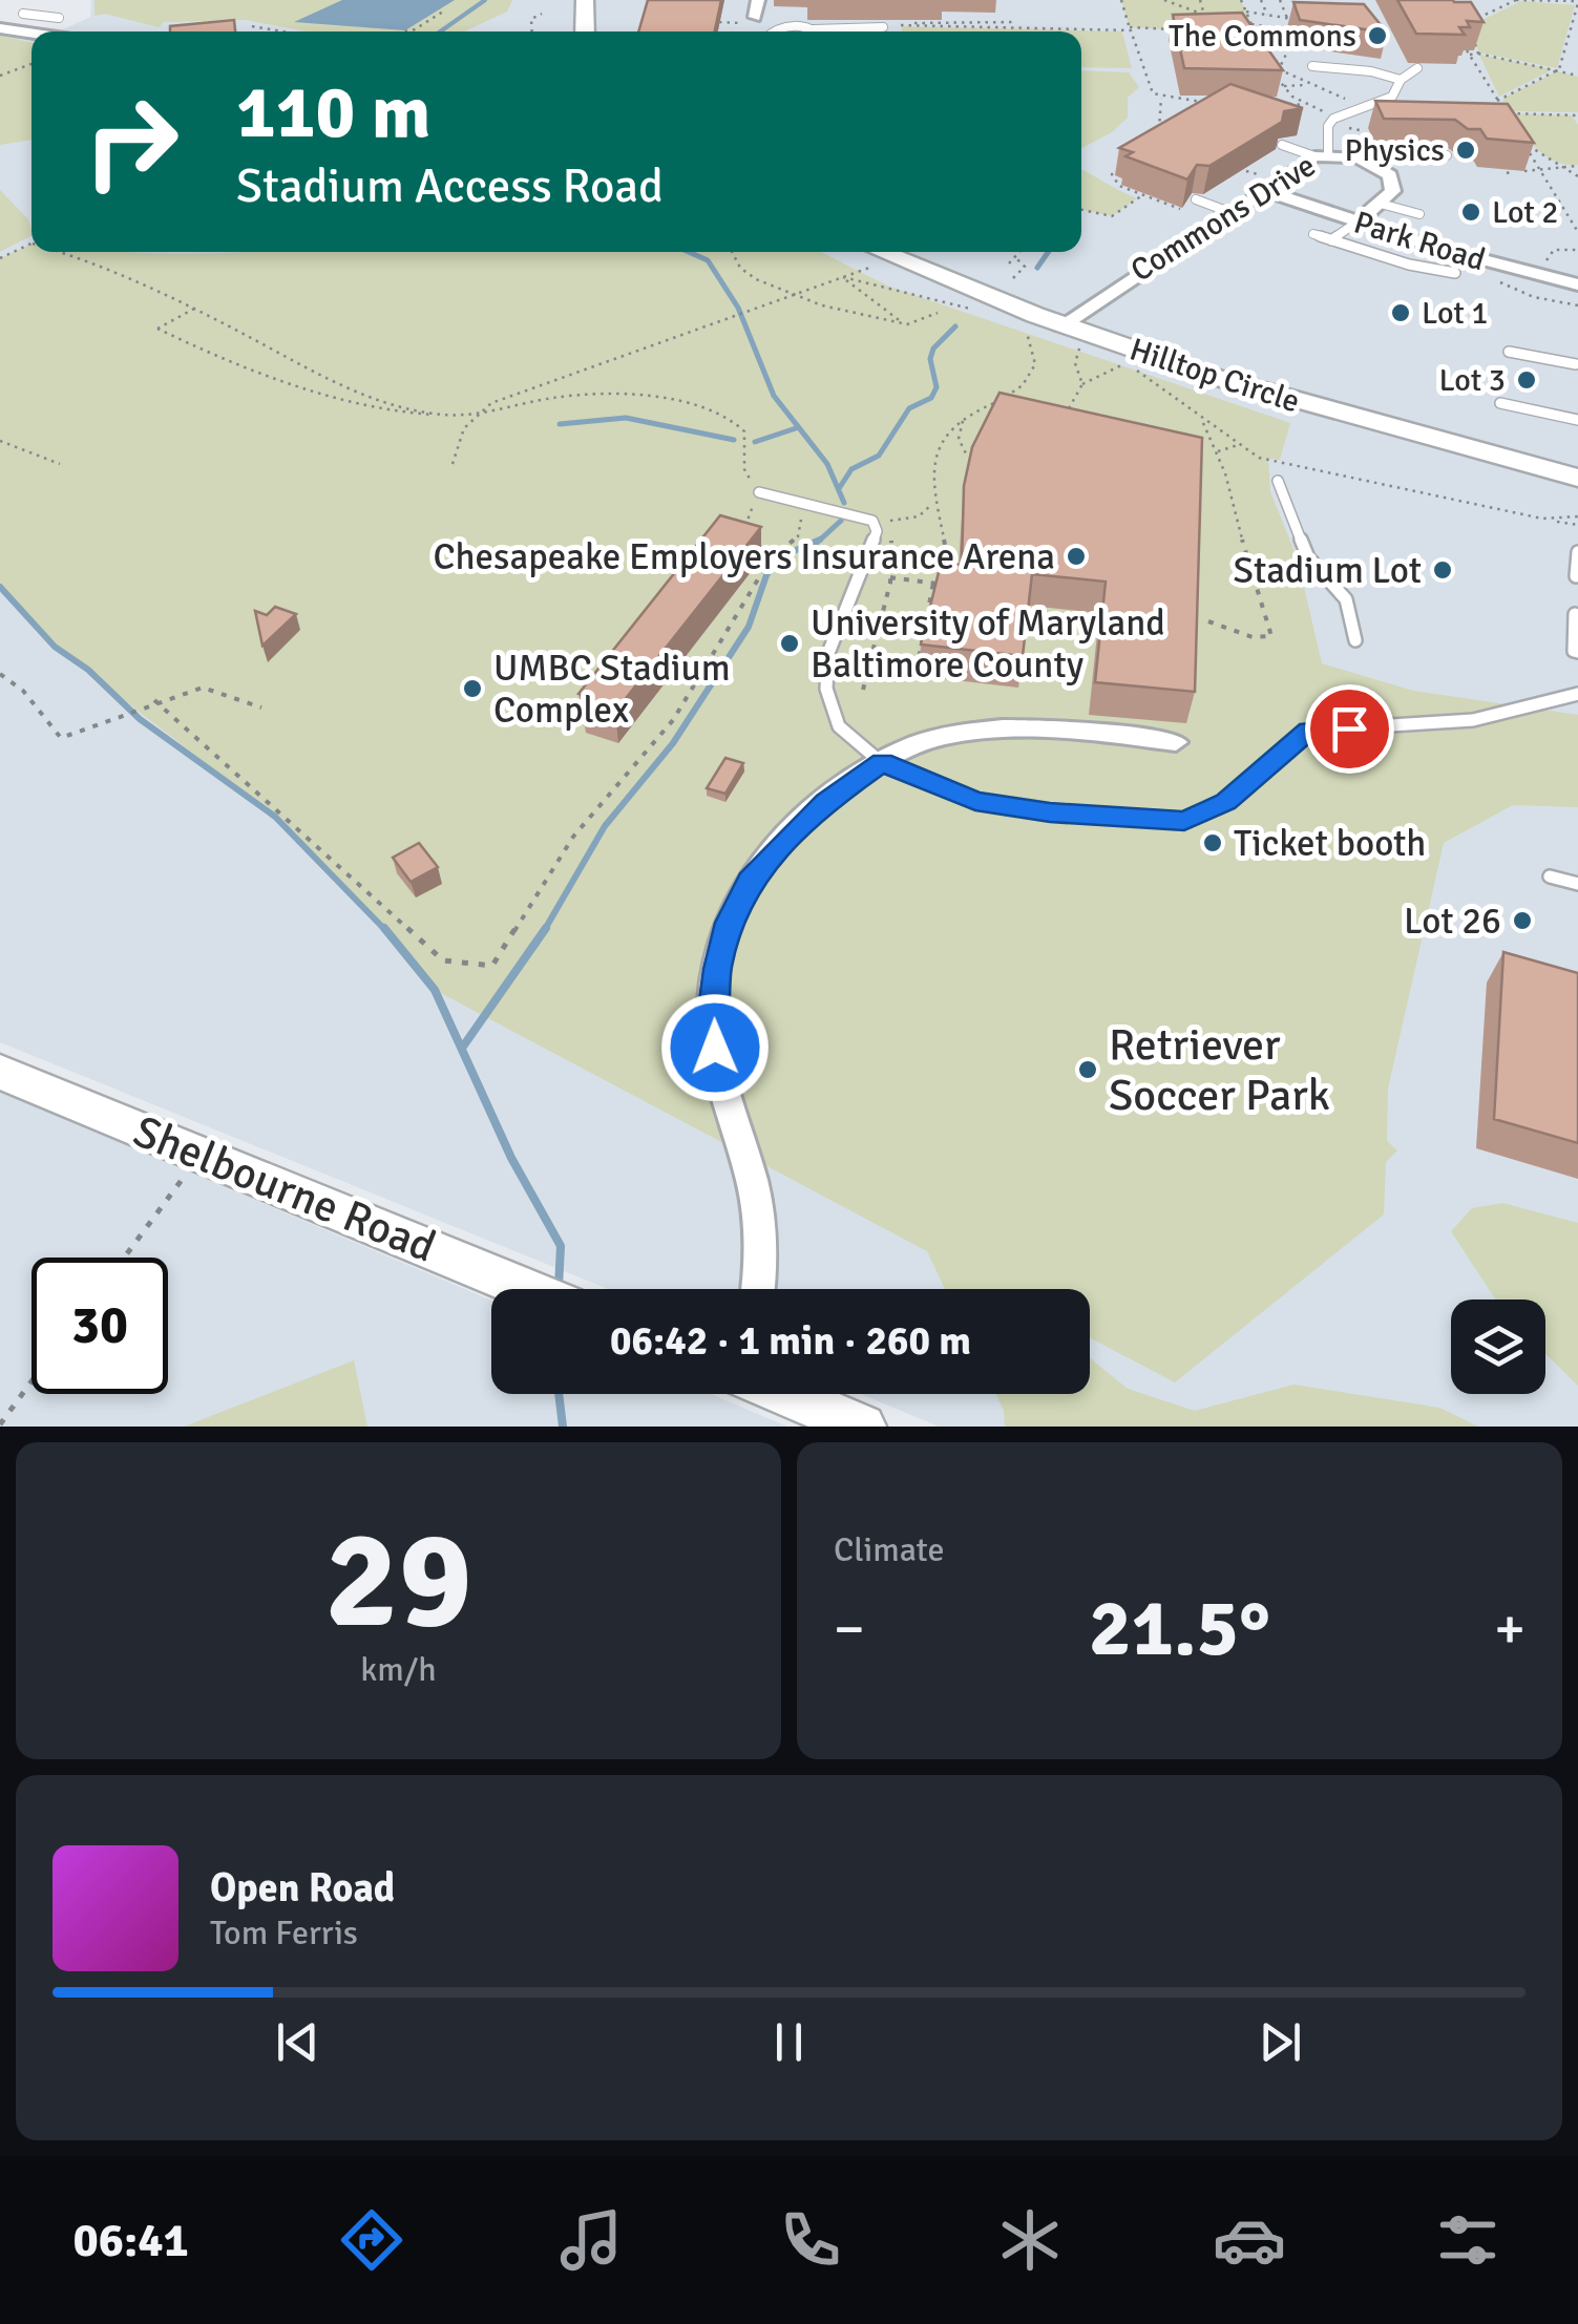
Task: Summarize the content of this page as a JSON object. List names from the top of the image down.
{
  "streets": {
    "street": [
      "Commons Drive",
      "Park Road",
      "Hilltop Circle",
      "Shelbourne Road"
    ]
  },
  "crossings": [
    ["Commons Drive", "Park Road"],
    ["Commons Drive", "Hilltop Circle"]
  ],
  "places": [
    "The Commons",
    "Physics",
    "Lot 2",
    "Lot 1",
    "Lot 3",
    "Chesapeake Employers Insurance Arena",
    "Stadium Lot",
    "University of Maryland Baltimore County",
    "UMBC Stadium Complex",
    "Ticket booth",
    "Lot 26",
    "Retriever Soccer Park"
  ],
  "page": {
    "turn": ["110 m", "Stadium Access Road"],
    "limit": "30",
    "trip": "06:42 · 1 min · 260 m",
    "tile": [
      ["29", "km/h"],
      "Climate"
    ],
    "heat": ["−", "21.5°", "+"],
    "song": ["Open Road", "Tom Ferris"],
    "tabs": "06:41"
  }
}
